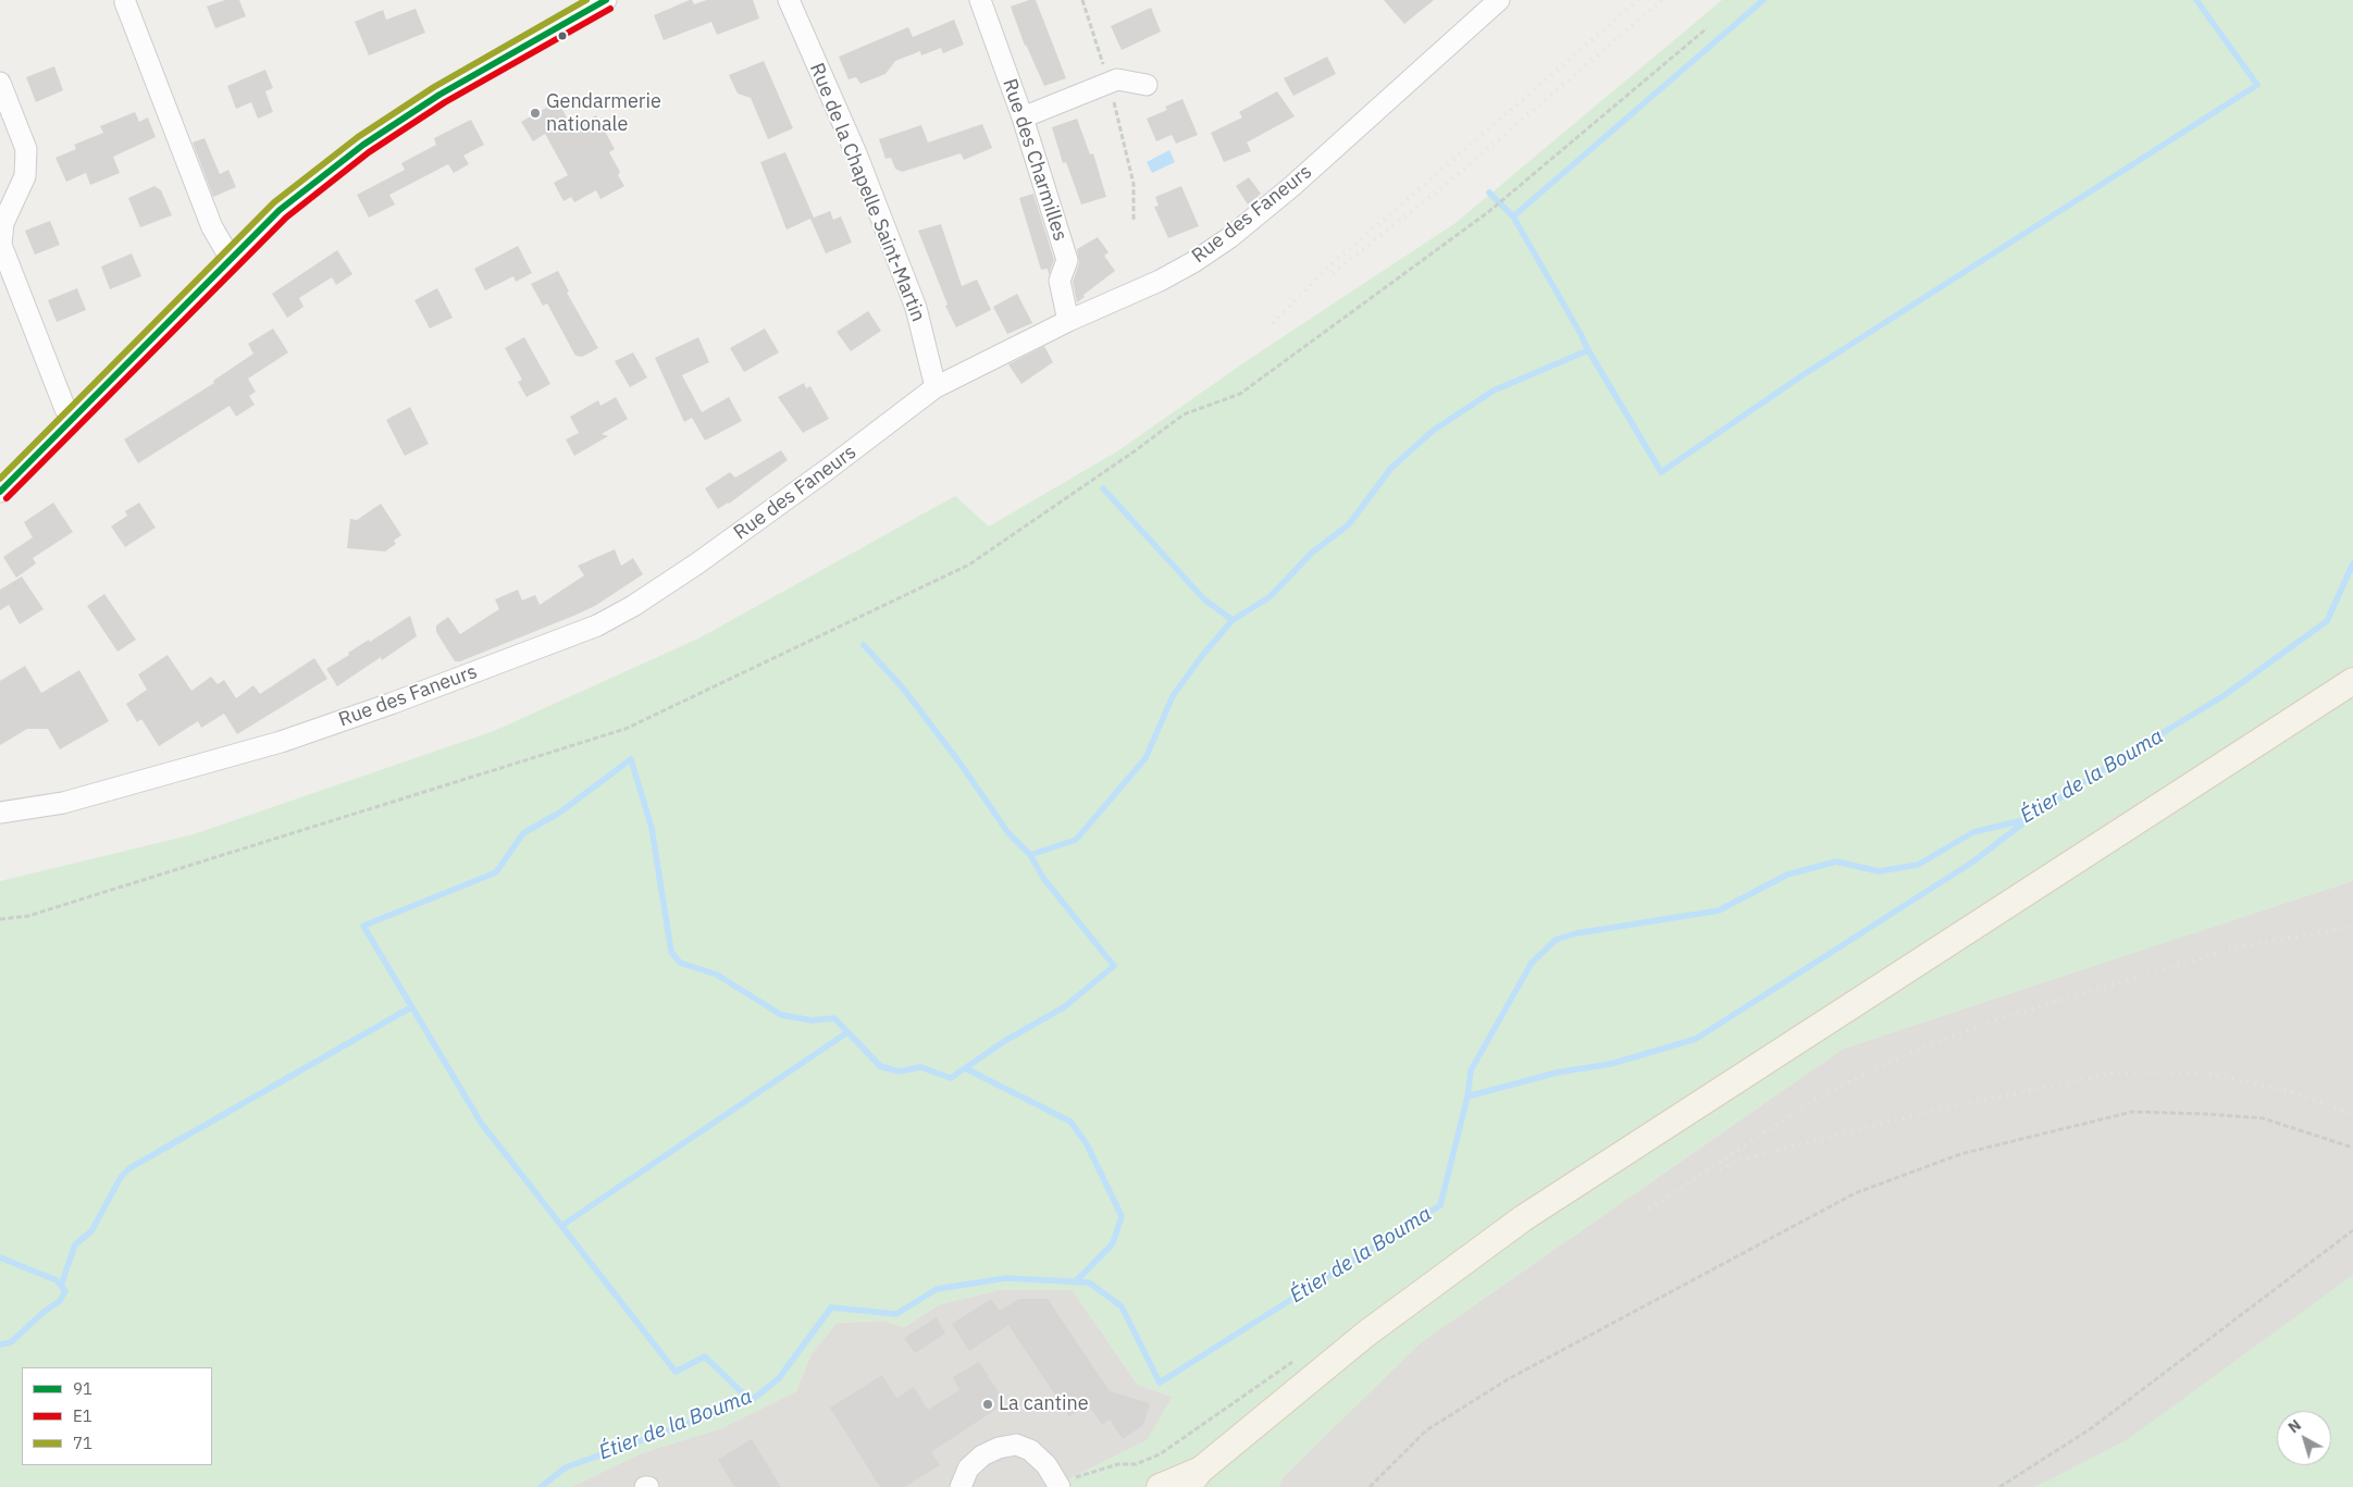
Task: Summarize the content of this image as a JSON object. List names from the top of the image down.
{
  "streets": {
    "street": ["Rue des Charmilles", "Rue de la Chapelle Saint-Martin", "Rue des Faneurs"]
  },
  "crossings": [
    ["Rue des Charmilles", "Rue des Faneurs"],
    ["Rue de la Chapelle Saint-Martin", "Rue des Faneurs"]
  ],
  "water": ["Étier de la Bouma"],
  "places": ["Gendarmerie nationale", "La cantine"],
  "lines": ["transit line 91", "transit line 71", "transit line E1"],
  "legend": ["91", "E1", "71"],
  "north": "top left"
}
